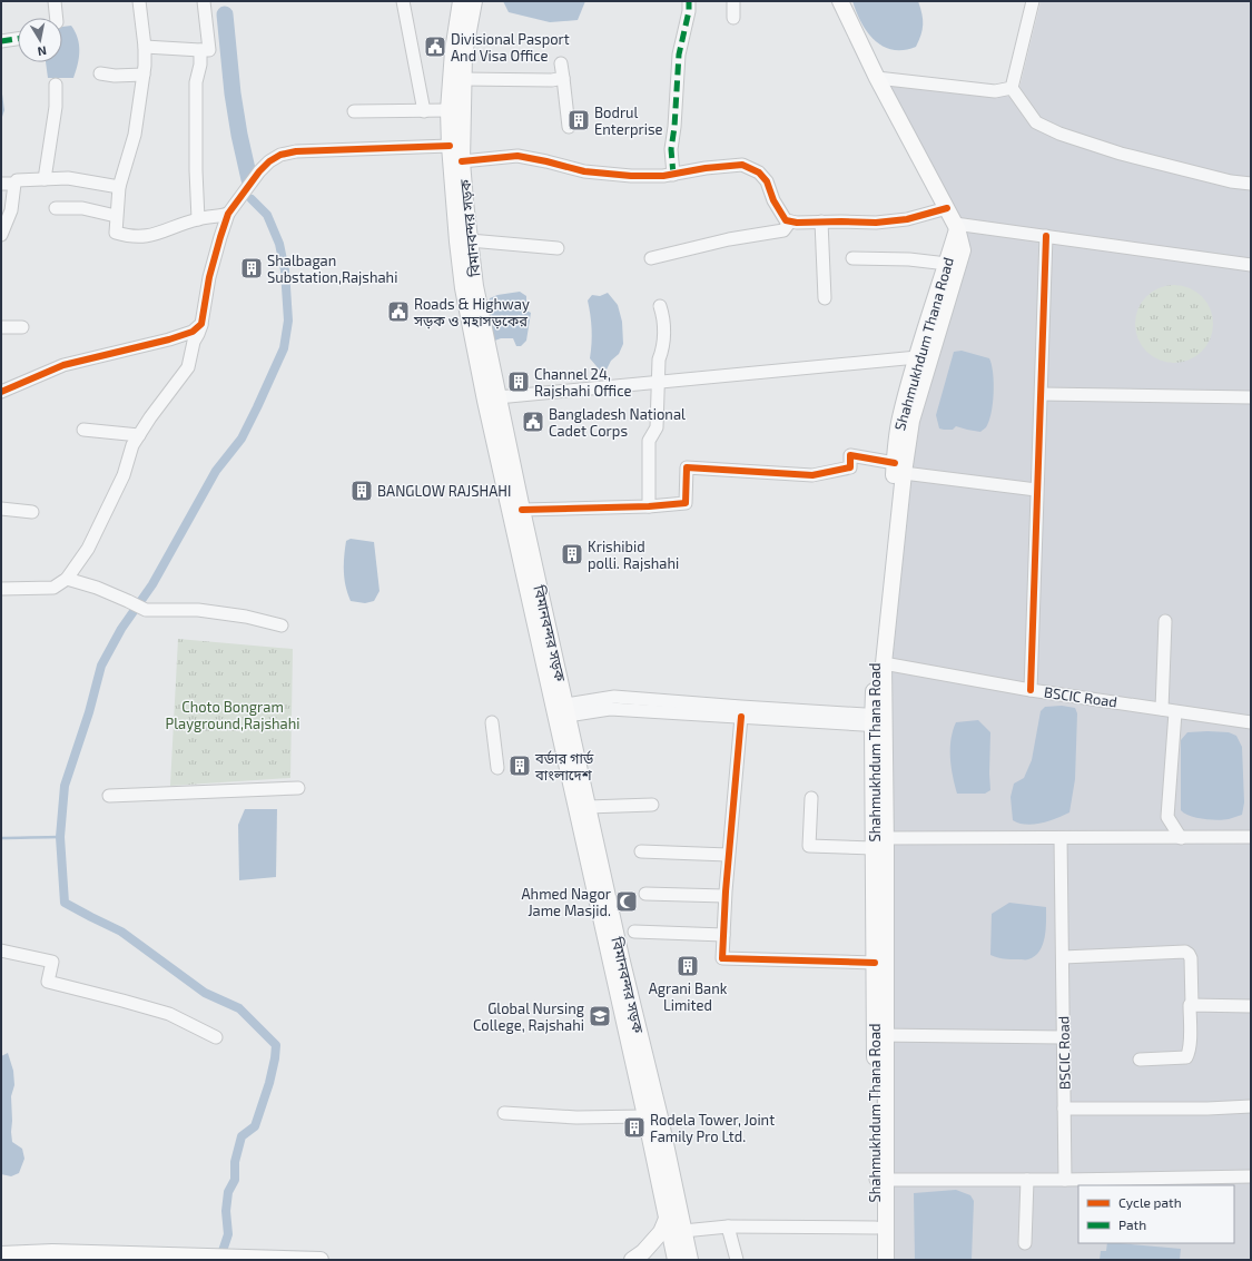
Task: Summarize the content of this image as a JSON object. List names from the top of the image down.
{
  "streets": {
    "main road": ["বিমানবন্দর সড়ক", "Shahmukhdum Thana Road"],
    "street": ["BSCIC Road"]
  },
  "crossings": [
    ["Shahmukhdum Thana Road", "BSCIC Road"]
  ],
  "parks": ["Choto Bongram Playground,Rajshahi"],
  "places": {
    "public building": ["Divisional Pasport And Visa Office", "Roads & Highway সড়ক ও মহাসড়কের", "Bangladesh National Cadet Corps"],
    "building": [
      "Bodrul Enterprise",
      "Shalbagan Substation,Rajshahi",
      "Channel 24, Rajshahi Office",
      "BANGLOW RAJSHAHI",
      "Krishibid polli. Rajshahi",
      "বর্ডার গার্ড বাংলাদেশ",
      "Agrani Bank Limited",
      "Rodela Tower, Joint Family Pro Ltd."
    ],
    "mosque": ["Ahmed Nagor Jame Masjid."],
    "school or university": ["Global Nursing College, Rajshahi"]
  },
  "legend": ["Cycle path", "Path"],
  "north": "bottom"
}
